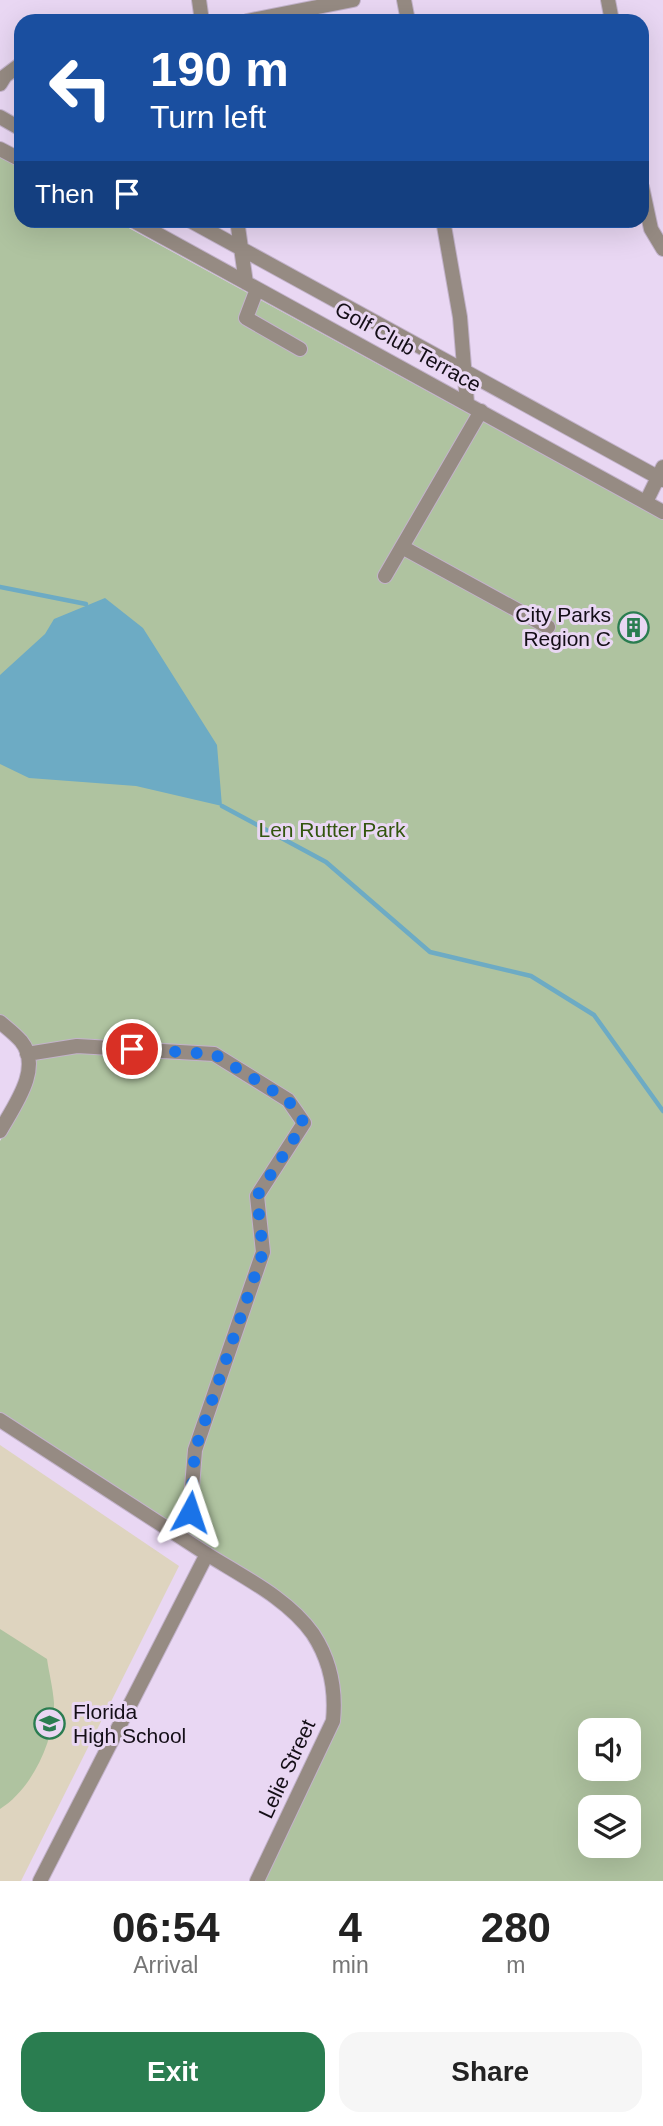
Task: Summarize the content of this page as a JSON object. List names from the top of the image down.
{
  "streets": {
    "street": ["Golf Club Terrace", "Lelie Street"]
  },
  "parks": ["Len Rutter Park"],
  "places": {
    "building": ["City Parks Region C"],
    "school or university": ["Florida High School"]
  },
  "page": {
    "turn": ["190 m", "Turn left"],
    "then": "Then",
    "eta": [
      "06:54",
      "Arrival",
      "4",
      "min",
      "280",
      "m"
    ],
    "buttons": ["Exit", "Share"]
  }
}
